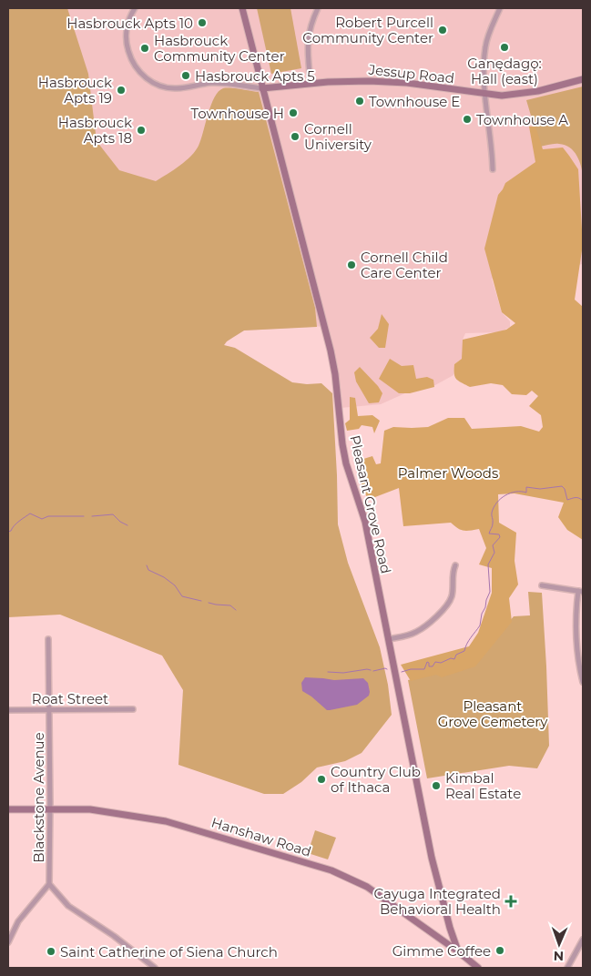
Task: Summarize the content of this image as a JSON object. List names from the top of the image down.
{
  "streets": {
    "street": [
      "Jessup Road",
      "Pleasant Grove Road",
      "Roat Street",
      "Blackstone Avenue",
      "Hanshaw Road"
    ]
  },
  "crossings": [
    ["Jessup Road", "Pleasant Grove Road"],
    ["Pleasant Grove Road", "Hanshaw Road"],
    ["Roat Street", "Blackstone Avenue"],
    ["Blackstone Avenue", "Hanshaw Road"]
  ],
  "parks": ["Palmer Woods", "Pleasant Grove Cemetery"],
  "places": {
    "other": [
      "Hasbrouck Apts 10",
      "Robert Purcell Community Center",
      "Ganędagǫ: Hall (east)",
      "Hasbrouck Community Center",
      "Hasbrouck Apts 5",
      "Hasbrouck Apts 19",
      "Townhouse E",
      "Townhouse H",
      "Townhouse A",
      "Hasbrouck Apts 18",
      "Cornell University",
      "Cornell Child Care Center",
      "Country Club of Ithaca",
      "Kimbal Real Estate",
      "Gimme Coffee",
      "Saint Catherine of Siena Church"
    ],
    "health": ["Cayuga Integrated Behavioral Health"]
  },
  "north": "bottom"
}
